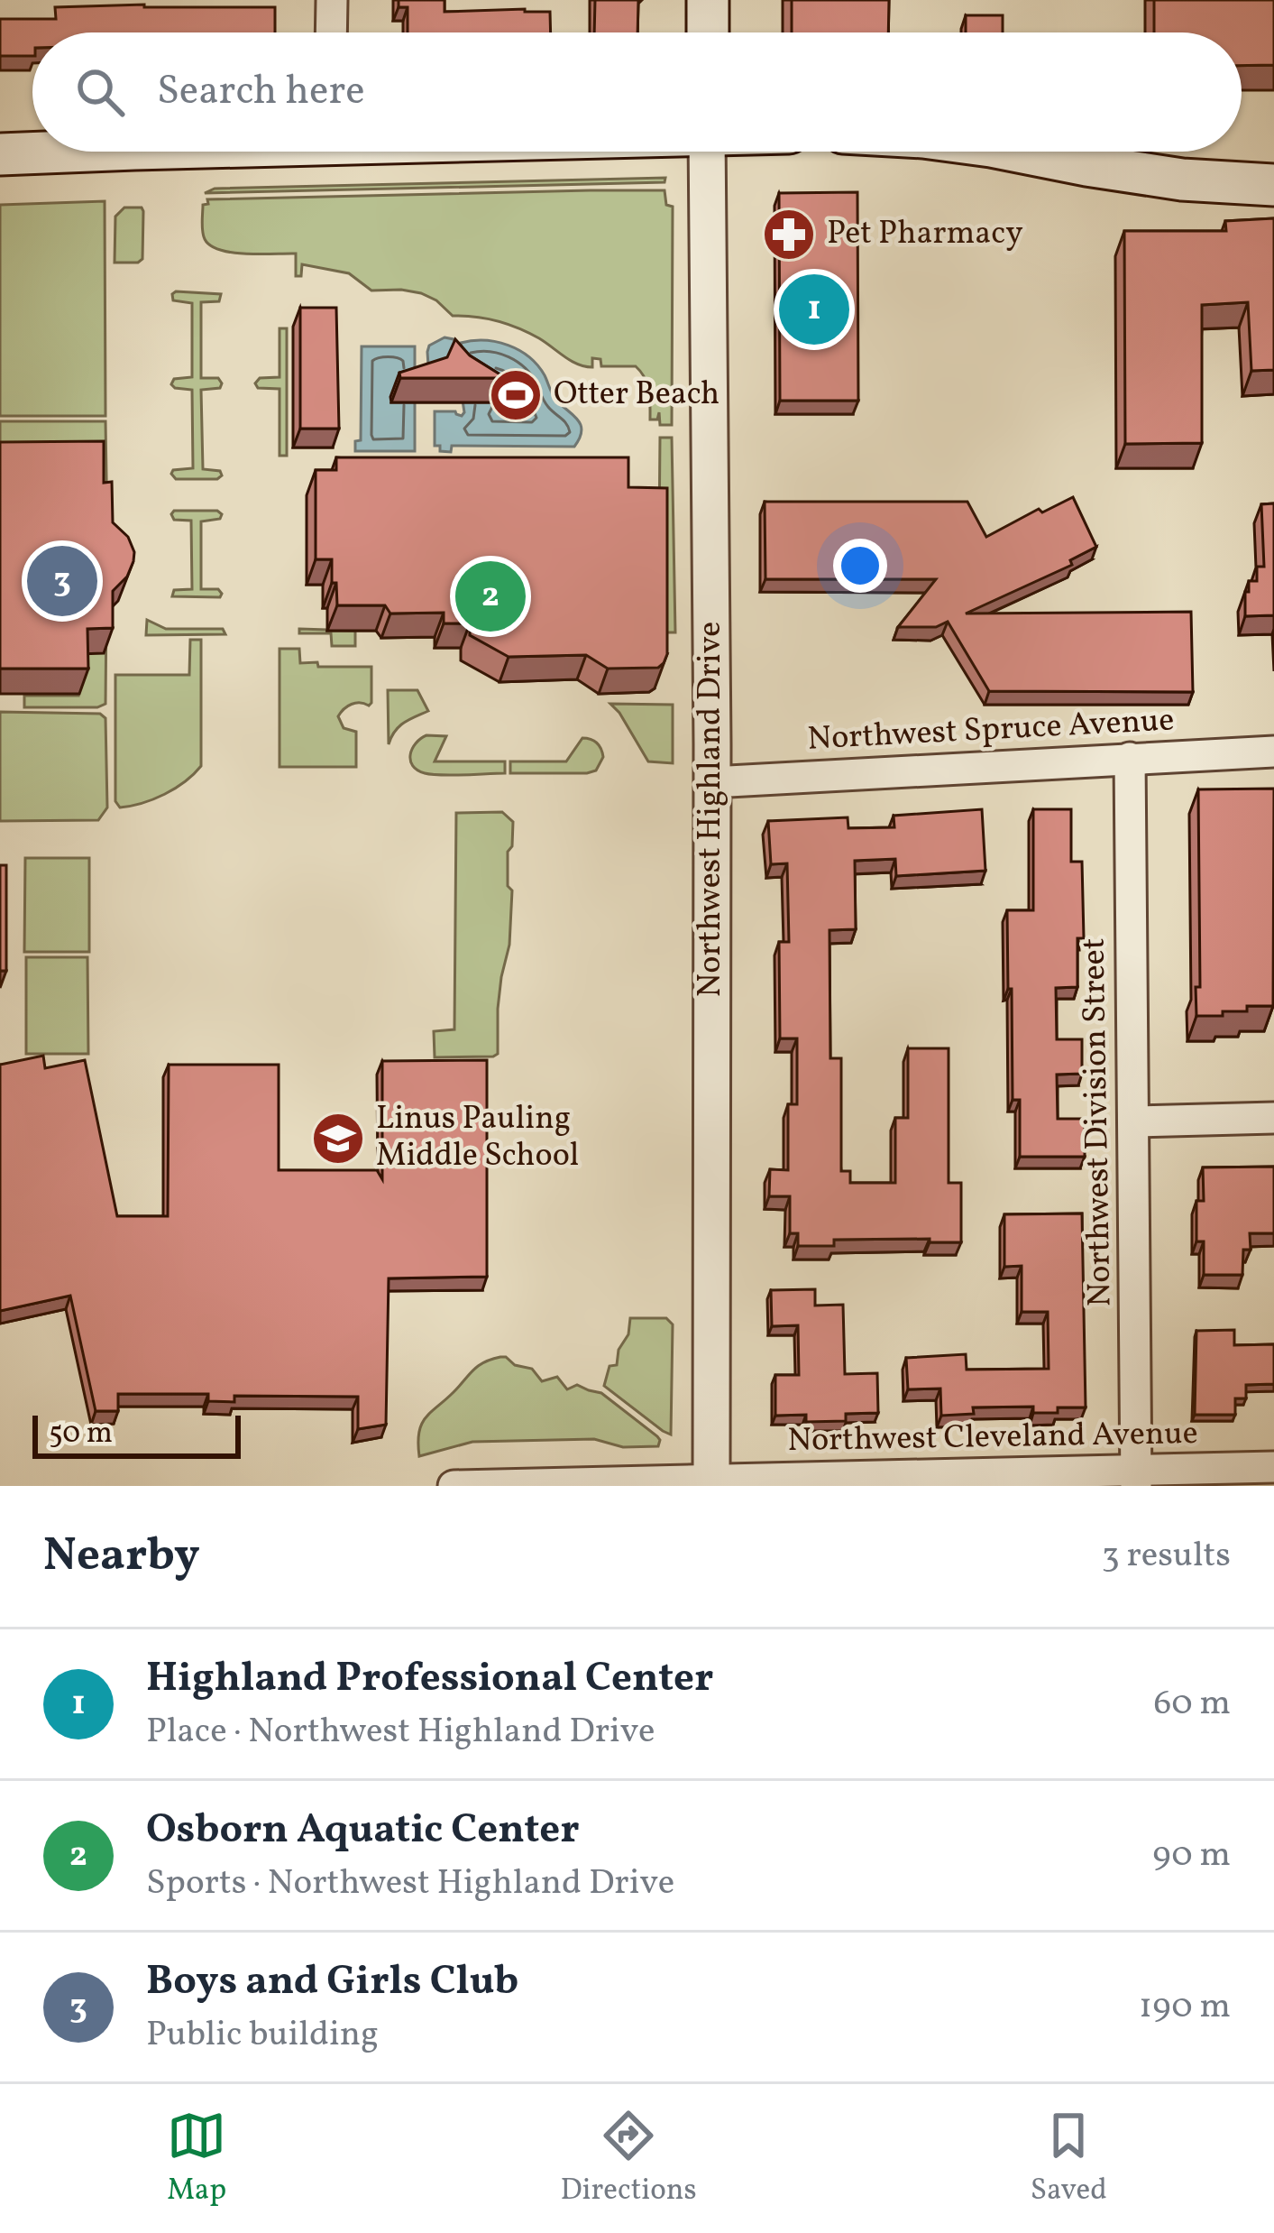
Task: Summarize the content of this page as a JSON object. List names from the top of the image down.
{
  "streets": {
    "street": [
      "Northwest Spruce Avenue",
      "Northwest Highland Drive",
      "Northwest Division Street",
      "Northwest Cleveland Avenue"
    ]
  },
  "crossings": [
    ["Northwest Spruce Avenue", "Northwest Highland Drive"],
    ["Northwest Spruce Avenue", "Northwest Division Street"],
    ["Northwest Highland Drive", "Northwest Cleveland Avenue"],
    ["Northwest Division Street", "Northwest Cleveland Avenue"]
  ],
  "places": {
    "pharmacy": ["Pet Pharmacy"],
    "sports": ["Otter Beach"],
    "school or university": ["Linus Pauling Middle School"]
  },
  "scale_bar": "50 m",
  "page": {
    "search": "Search here",
    "pins": ["1", "3", "2"],
    "scale": "50 m",
    "heading": ["Nearby", "3 results"],
    "list": [
      {
        "mark": "1",
        "name": "Highland Professional Center",
        "note": "Place · Northwest Highland Drive",
        "value": "60 m"
      },
      {
        "mark": "2",
        "name": "Osborn Aquatic Center",
        "note": "Sports · Northwest Highland Drive",
        "value": "90 m"
      },
      {
        "mark": "3",
        "name": "Boys and Girls Club",
        "note": "Public building",
        "value": "190 m"
      }
    ],
    "nav": ["Map", "Directions", "Saved"]
  }
}
